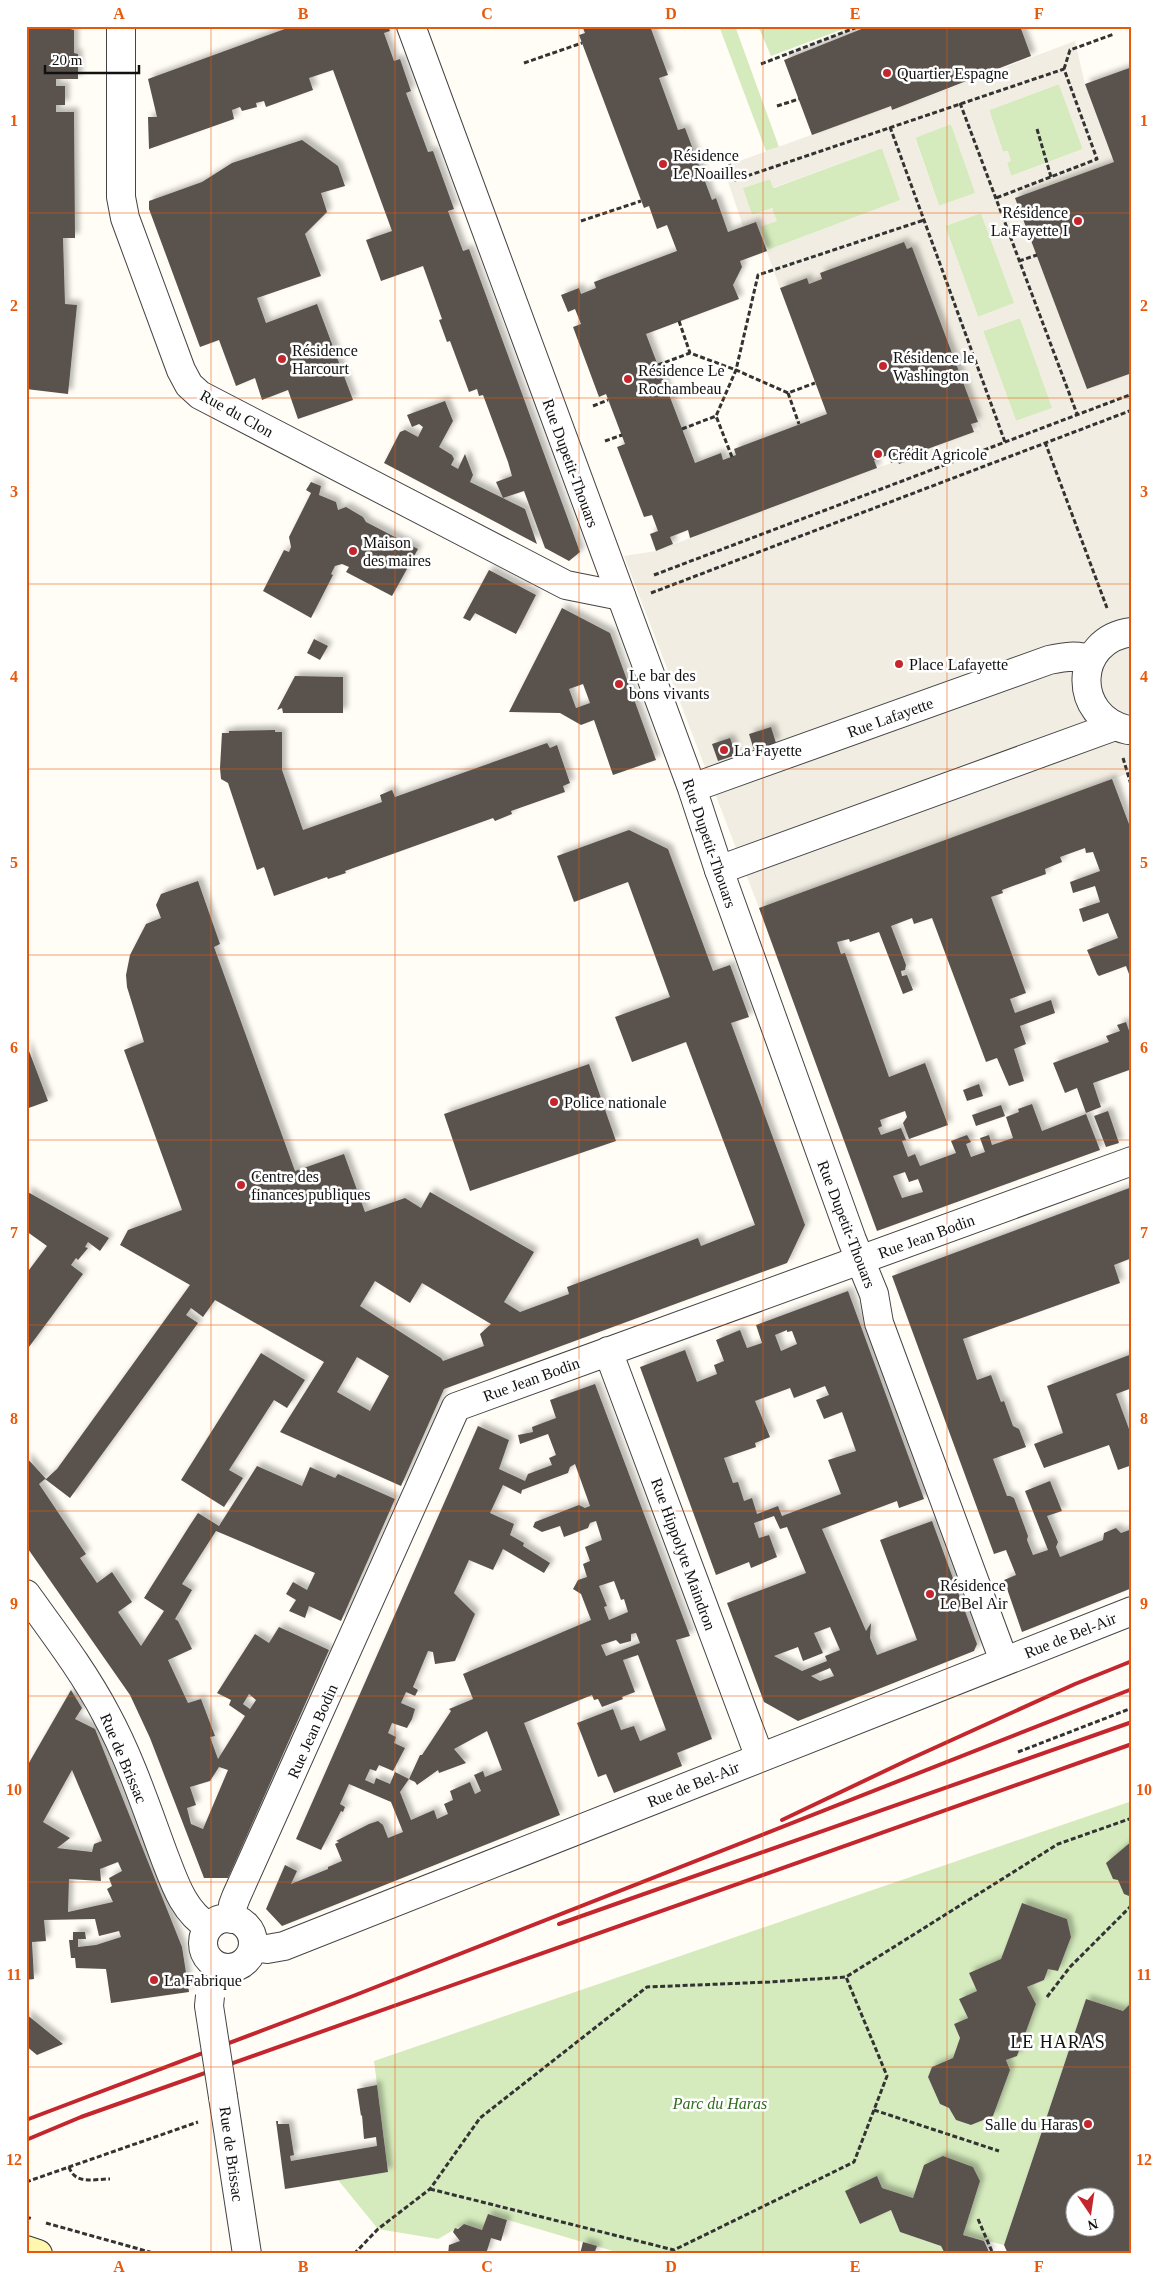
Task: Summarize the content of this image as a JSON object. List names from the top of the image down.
{
  "streets": {
    "street": [
      "Rue du Clon",
      "Rue Dupetit-Thouars",
      "Rue Lafayette",
      "Rue Jean Bodin",
      "Rue Hippolyte Maindron",
      "Rue de Bel-Air",
      "Rue de Brissac"
    ]
  },
  "crossings": [
    ["Rue du Clon", "Rue Dupetit-Thouars"],
    ["Rue Dupetit-Thouars", "Rue Lafayette"],
    ["Rue Dupetit-Thouars", "Rue Jean Bodin"],
    ["Rue Dupetit-Thouars", "Rue de Bel-Air"],
    ["Rue Jean Bodin", "Rue Hippolyte Maindron"],
    ["Rue Jean Bodin", "Rue de Bel-Air"],
    ["Rue Jean Bodin", "Rue de Brissac"],
    ["Rue Hippolyte Maindron", "Rue de Bel-Air"],
    ["Rue de Bel-Air", "Rue de Brissac"]
  ],
  "districts": ["LE HARAS"],
  "parks": ["Parc du Haras"],
  "places": [
    "Quartier Espagne",
    "Résidence Le Noailles",
    "Résidence La Fayette I",
    "Résidence Harcourt",
    "Résidence le Washington",
    "Résidence Le Rochambeau",
    "Crédit Agricole",
    "Maison des maires",
    "Place Lafayette",
    "Le bar des bons vivants",
    "La Fayette",
    "Police nationale",
    "Centre des finances publiques",
    "Résidence Le Bel Air",
    "La Fabrique",
    "Salle du Haras"
  ],
  "scale_bar": "20 m",
  "north": "bottom",
  "grid": {
    "columns": [
      "A",
      "B",
      "C",
      "D",
      "E",
      "F"
    ],
    "rows": [
      "1",
      "2",
      "3",
      "4",
      "5",
      "6",
      "7",
      "8",
      "9",
      "10",
      "11",
      "12"
    ]
  }
}
